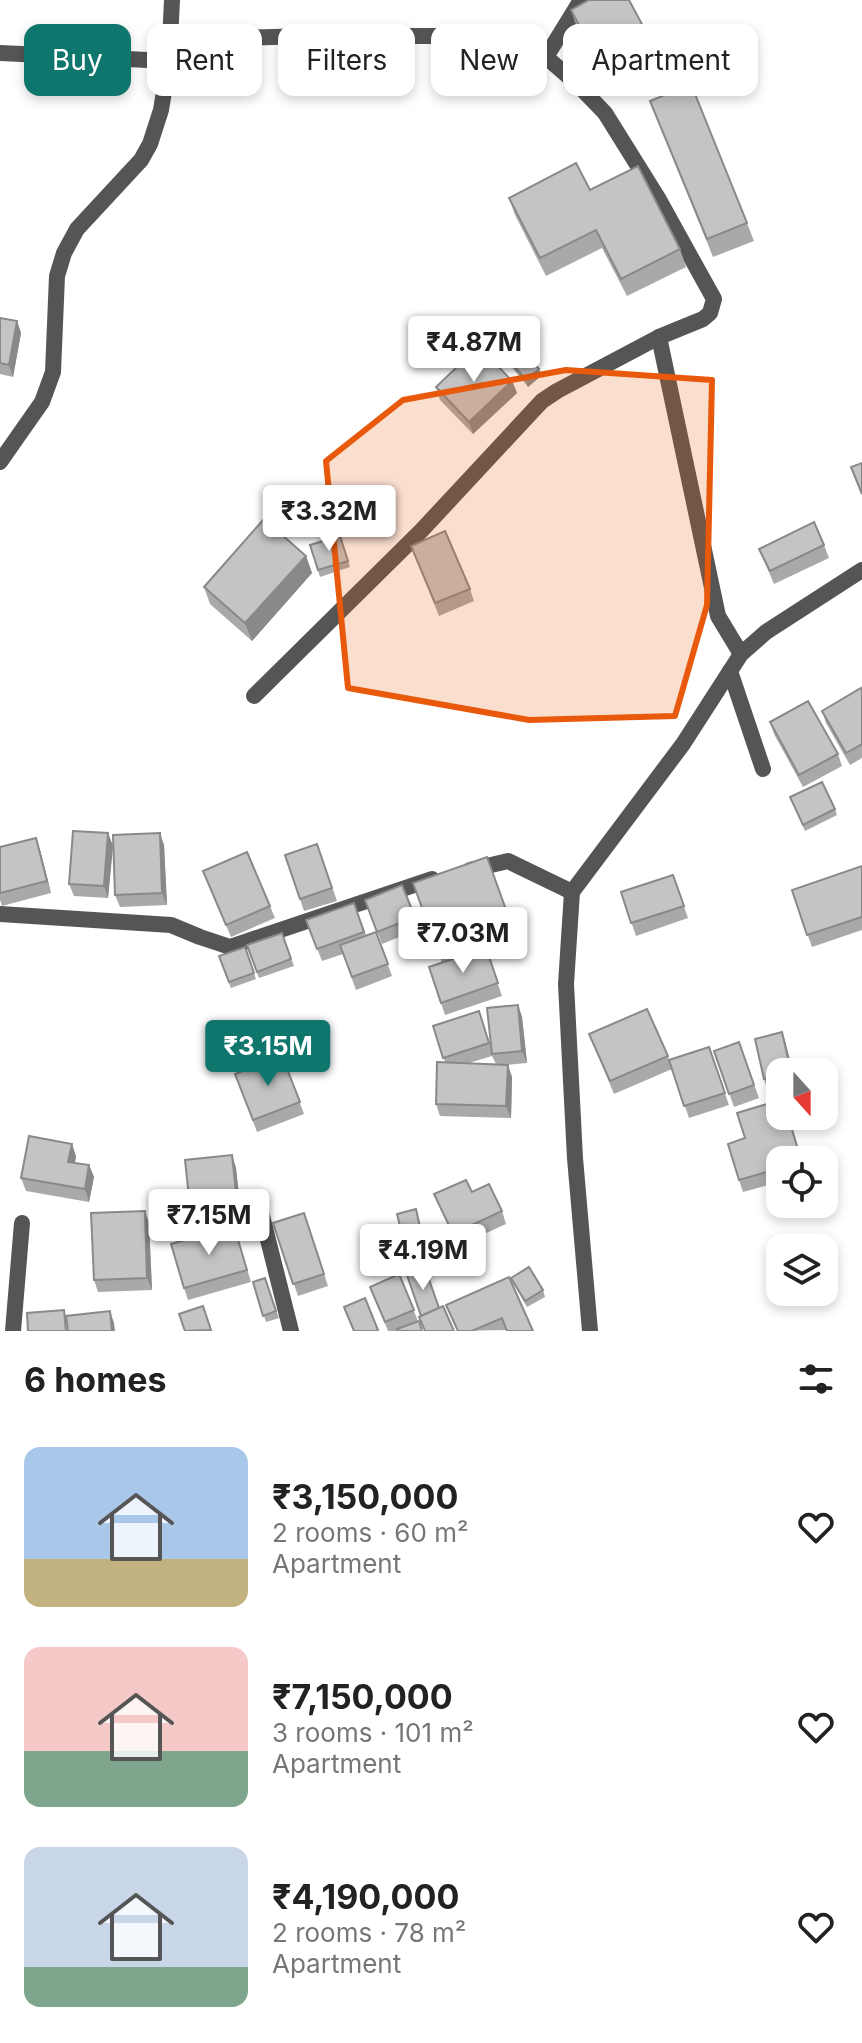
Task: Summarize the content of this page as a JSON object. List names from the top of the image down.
{
  "north": "bottom",
  "page": {
    "chip": [
      "Buy",
      "Rent",
      "Filters",
      "New",
      "Apartment"
    ],
    "price": [
      "₹4.87M",
      "₹3.32M",
      "₹7.03M",
      "₹3.15M",
      "₹7.15M",
      "₹4.19M"
    ],
    "heading": "6 homes",
    "list": [
      {
        "name": "₹3,150,000",
        "note": "2 rooms · 60 m² · Apartment"
      },
      {
        "name": "₹7,150,000",
        "note": "3 rooms · 101 m² · Apartment"
      },
      {
        "name": "₹4,190,000",
        "note": "2 rooms · 78 m² · Apartment"
      }
    ]
  }
}
